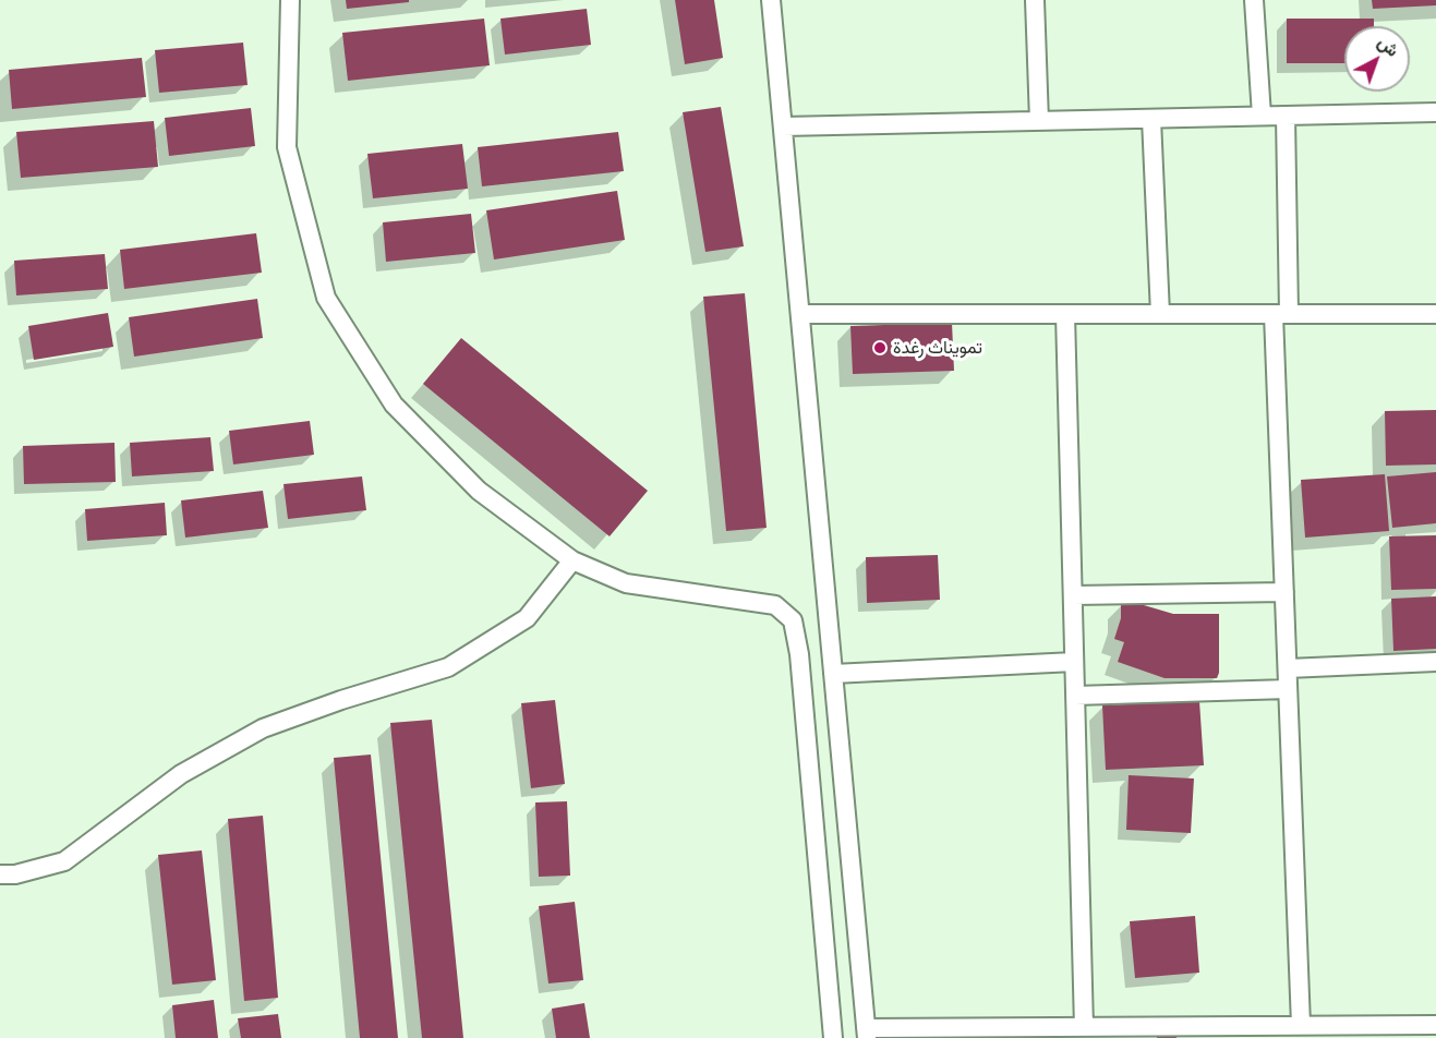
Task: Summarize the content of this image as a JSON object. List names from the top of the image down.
{
  "places": ["تمويناث رغدة"],
  "north": "top right"
}
